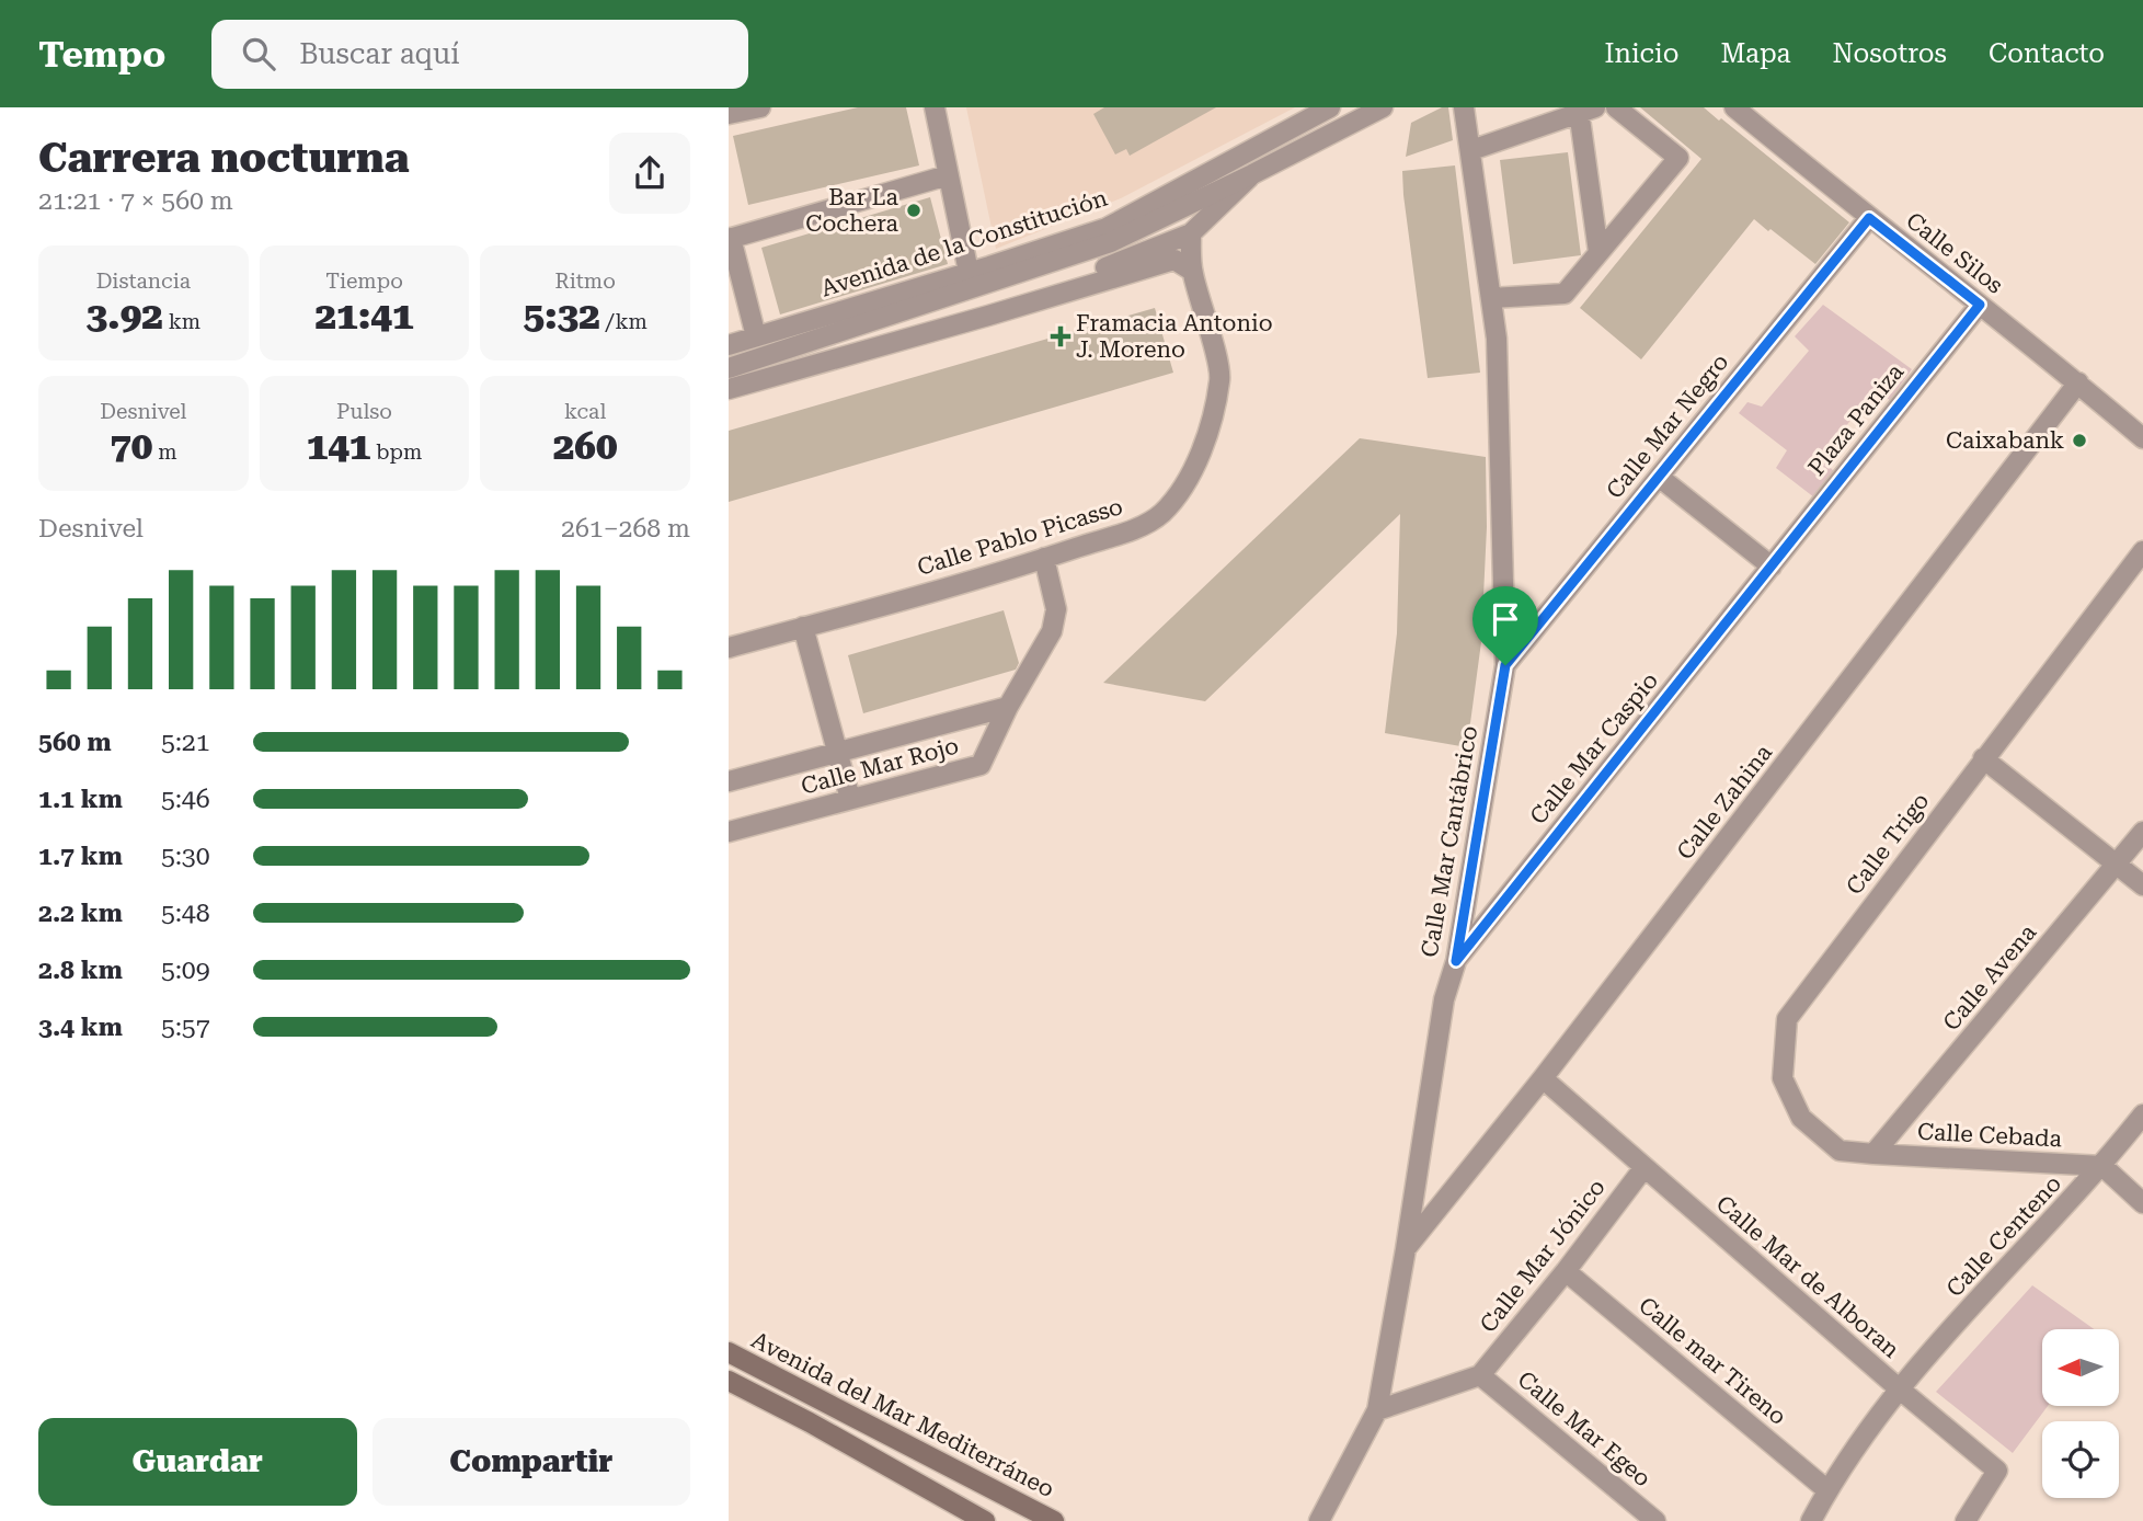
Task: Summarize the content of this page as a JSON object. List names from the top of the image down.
{
  "streets": {
    "main road": ["Avenida del Mar Mediterráneo"],
    "street": [
      "Avenida de la Constitución",
      "Calle Silos",
      "Plaza Paniza",
      "Calle Mar Negro",
      "Calle Pablo Picasso",
      "Calle Mar Caspio",
      "Calle Mar Rojo",
      "Calle Zahina",
      "Calle Mar Cantábrico",
      "Calle Trigo",
      "Calle Avena",
      "Calle Cebada",
      "Calle Centeno",
      "Calle Mar Jónico",
      "Calle Mar de Alboran",
      "Calle mar Tireno",
      "Calle Mar Egeo"
    ]
  },
  "crossings": [
    ["Avenida de la Constitución", "Calle Pablo Picasso"],
    ["Calle Silos", "Plaza Paniza"],
    ["Calle Silos", "Calle Mar Negro"],
    ["Calle Silos", "Calle Zahina"],
    ["Plaza Paniza", "Calle Mar Caspio"],
    ["Calle Mar Negro", "Calle Mar Cantábrico"],
    ["Calle Pablo Picasso", "Calle Mar Rojo"],
    ["Calle Mar Caspio", "Calle Mar Cantábrico"],
    ["Calle Zahina", "Calle Mar Cantábrico"],
    ["Calle Zahina", "Calle Mar de Alboran"],
    ["Calle Trigo", "Calle Avena"],
    ["Calle Trigo", "Calle Cebada"],
    ["Calle Avena", "Calle Cebada"],
    ["Calle Cebada", "Calle Centeno"],
    ["Calle Centeno", "Calle Mar de Alboran"],
    ["Calle Centeno", "Calle mar Tireno"],
    ["Calle Mar Jónico", "Calle Mar de Alboran"],
    ["Calle Mar Jónico", "Calle mar Tireno"],
    ["Calle Mar Jónico", "Calle Mar Egeo"]
  ],
  "places": {
    "other": ["Bar La Cochera", "Caixabank"],
    "health": ["Framacia Antonio J. Moreno"]
  },
  "north": "left",
  "page": {
    "header": "Tempo",
    "search": "Buscar aquí",
    "nav": [
      "Inicio",
      "Mapa",
      "Nosotros",
      "Contacto"
    ],
    "heading": ["Carrera nocturna", "21:21 · 7 × 560 m"],
    "stats": [
      ["Distancia", "3.92 km"],
      ["Tiempo", "21:41"],
      ["Ritmo", "5:32 /km"],
      ["Desnivel", "70 m"],
      ["Pulso", "141 bpm"],
      ["kcal", "260"]
    ],
    "chart": ["Desnivel", "261–268 m"],
    "list": [
      {
        "name": "560 m",
        "note": "5:21"
      },
      {
        "name": "1.1 km",
        "note": "5:46"
      },
      {
        "name": "1.7 km",
        "note": "5:30"
      },
      {
        "name": "2.2 km",
        "note": "5:48"
      },
      {
        "name": "2.8 km",
        "note": "5:09"
      },
      {
        "name": "3.4 km",
        "note": "5:57"
      }
    ],
    "buttons": ["Guardar", "Compartir"]
  }
}
